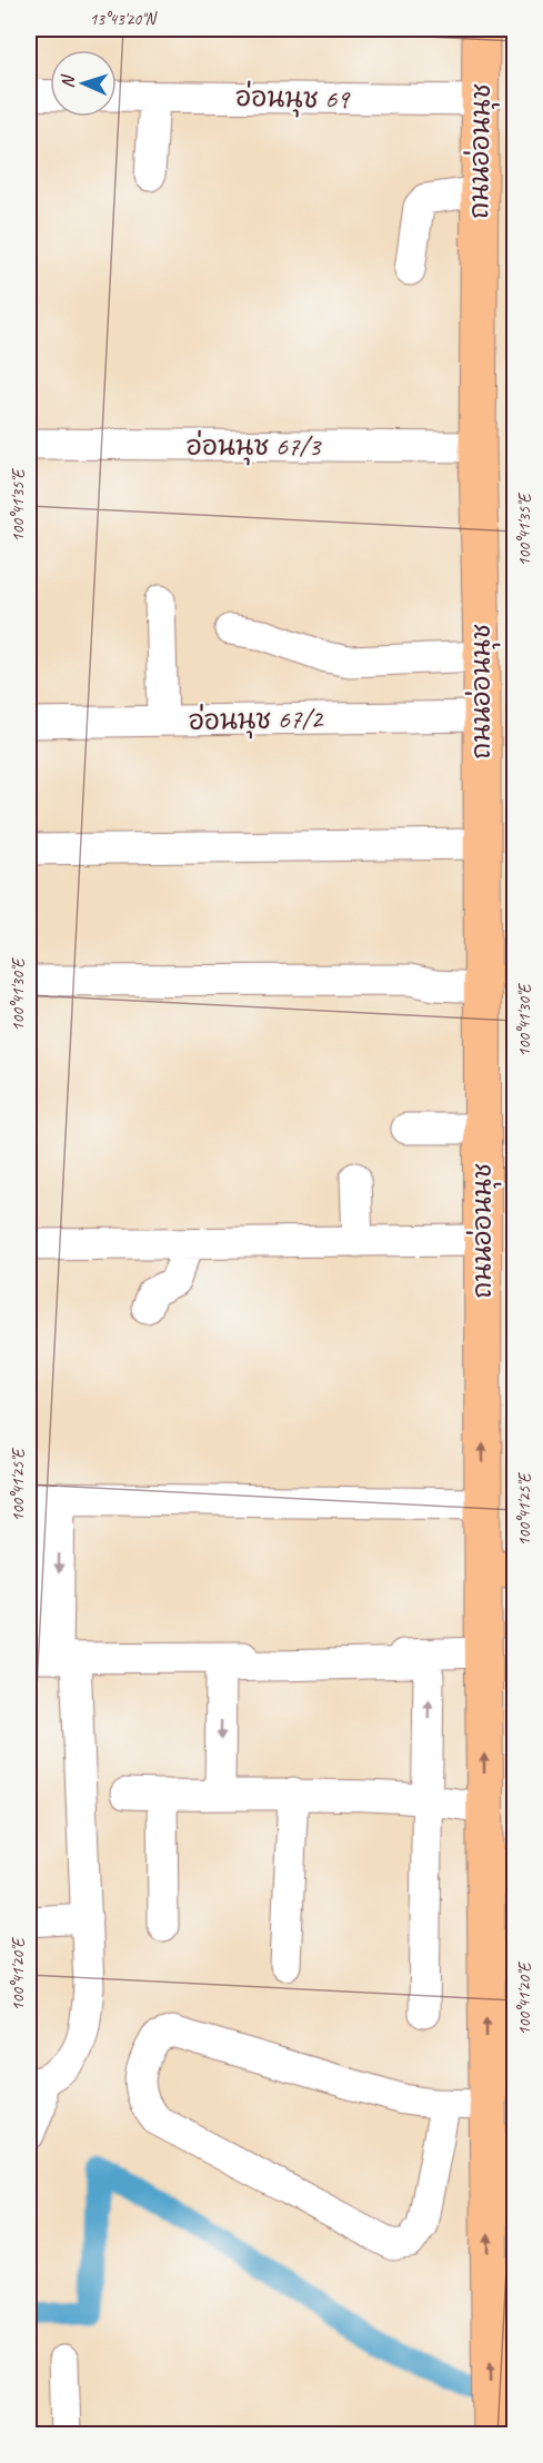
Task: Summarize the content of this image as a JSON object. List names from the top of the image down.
{
  "streets": {
    "main road": ["ถนนอ่อนนุช"],
    "street": ["อ่อนนุช 69", "อ่อนนุช 67/3", "อ่อนนุช 67/2"]
  },
  "crossings": [
    ["อ่อนนุช 69", "ถนนอ่อนนุช"],
    ["ถนนอ่อนนุช", "อ่อนนุช 67/3"],
    ["ถนนอ่อนนุช", "อ่อนนุช 67/2"]
  ],
  "one_way": ["ถนนอ่อนนุช"],
  "north": "left",
  "coordinates": [
    "13°43'20\"N",
    "100°41'35\"E",
    "100°41'30\"E",
    "100°41'25\"E",
    "100°41'20\"E"
  ]
}
